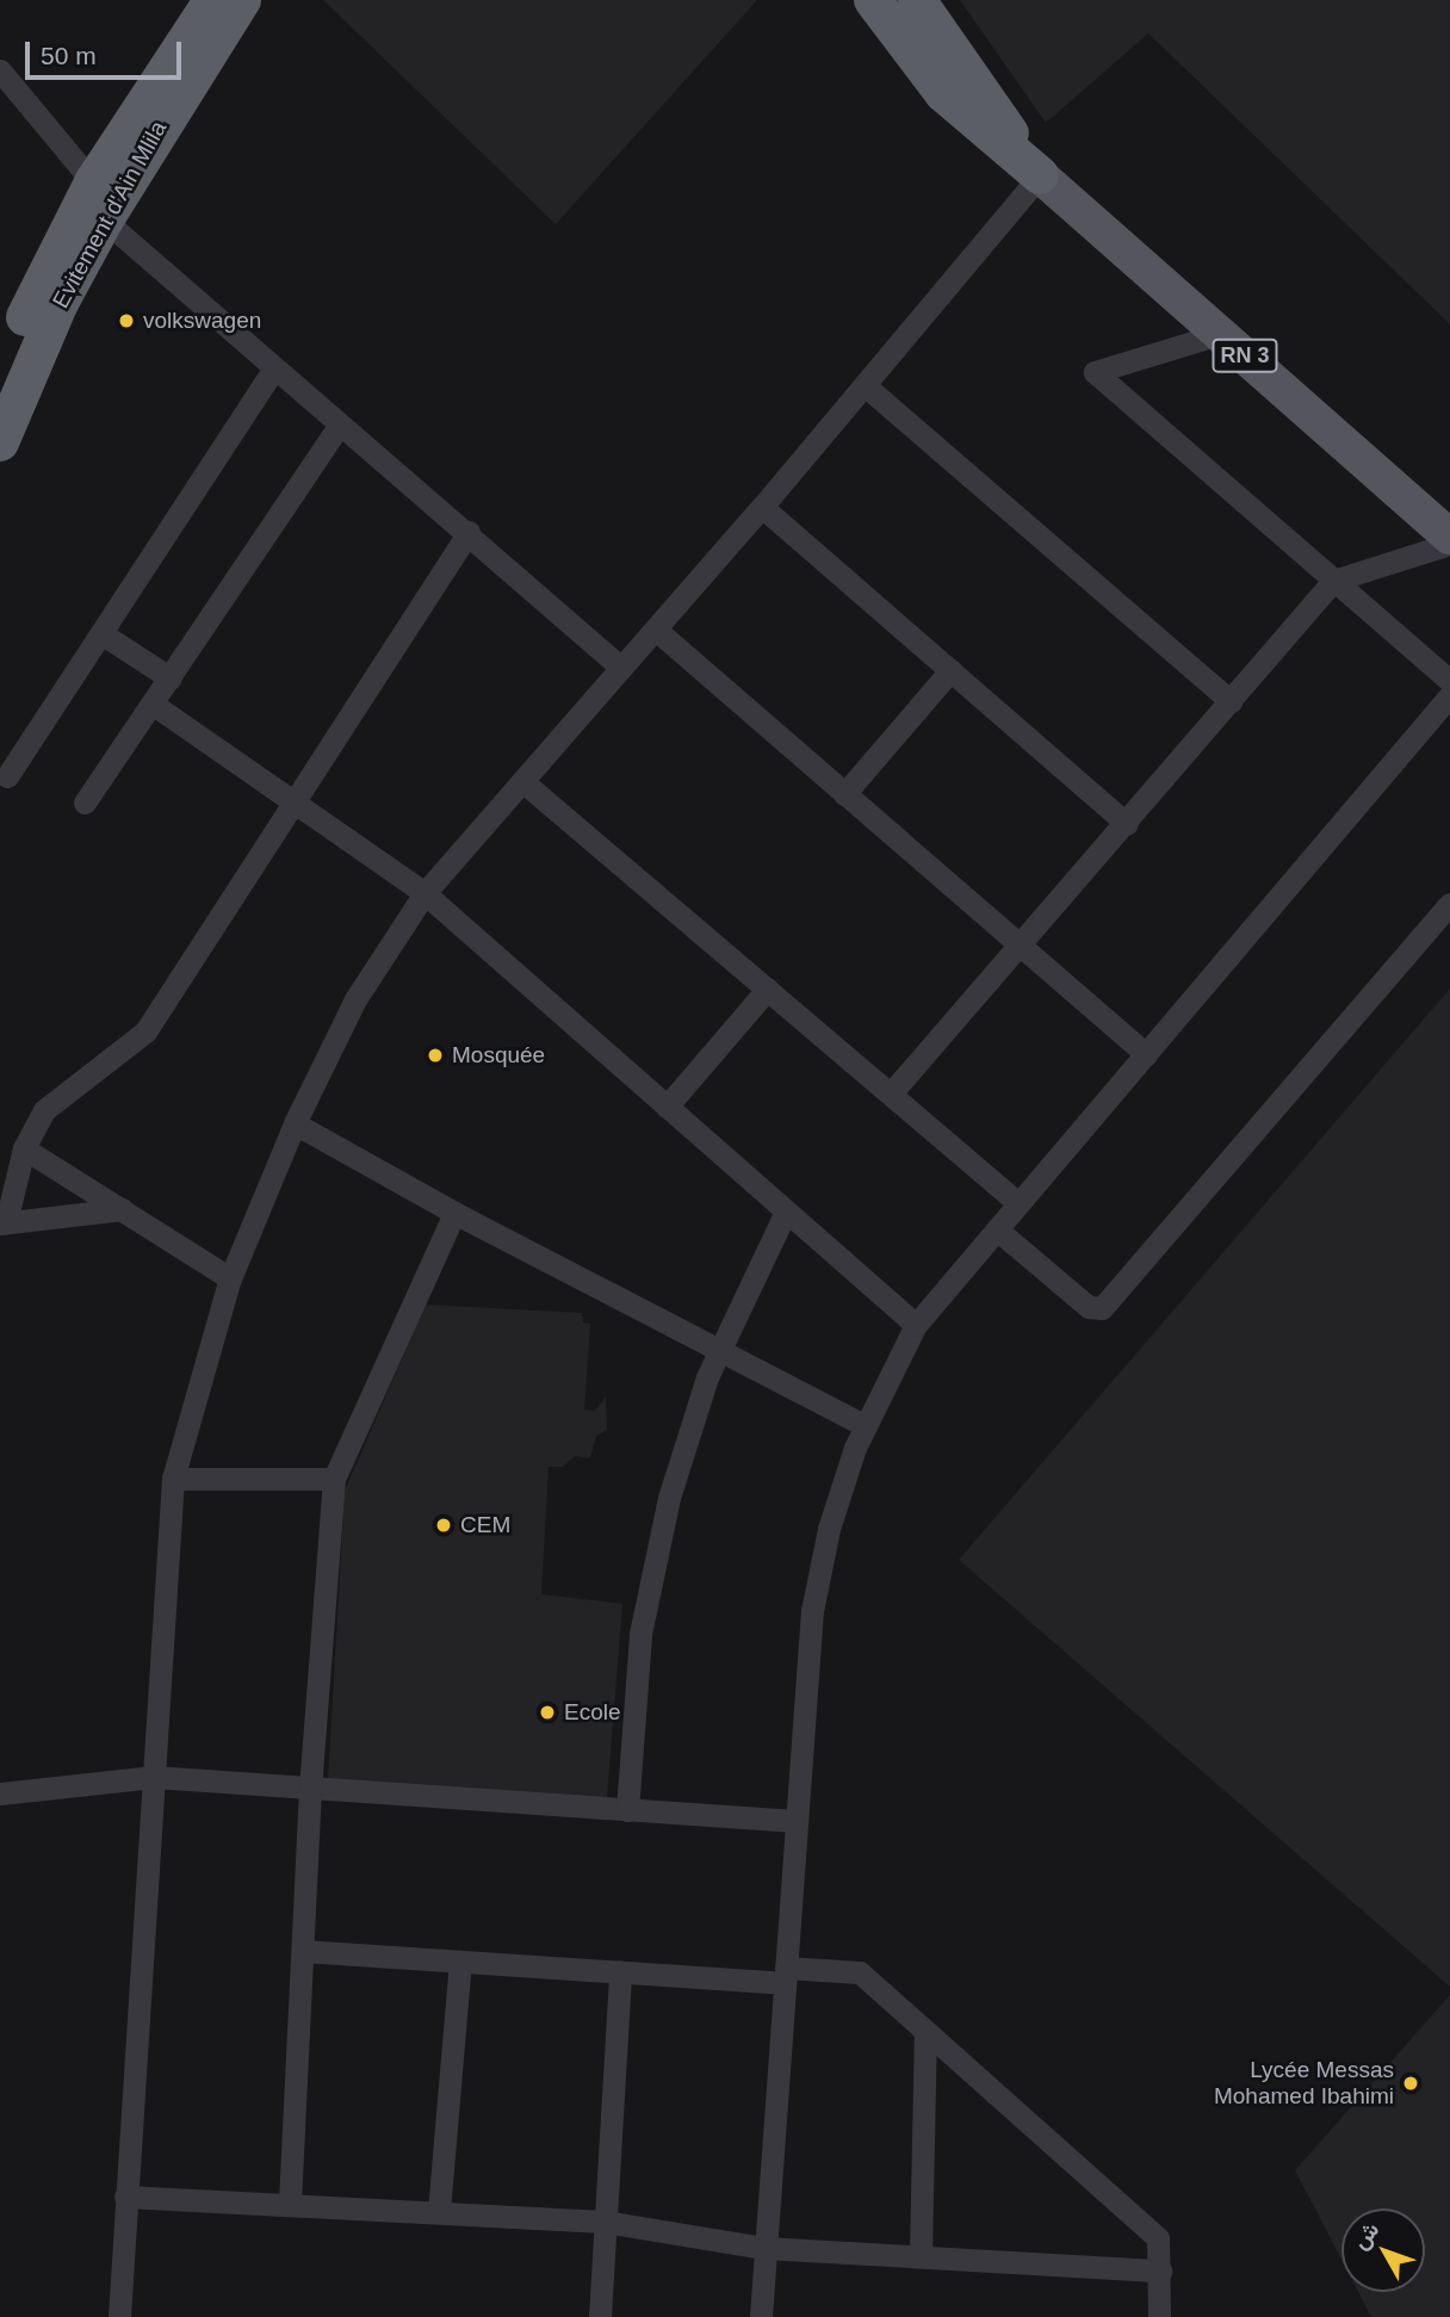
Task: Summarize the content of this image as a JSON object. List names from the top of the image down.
{
  "streets": {
    "highway": ["Evitement d'Ain Mlila", "RN 3"]
  },
  "places": [
    "volkswagen",
    "Mosquée",
    "CEM",
    "Ecole",
    "Lycée Messas Mohamed Ibahimi"
  ],
  "scale_bar": "50 m",
  "north": "top left"
}
